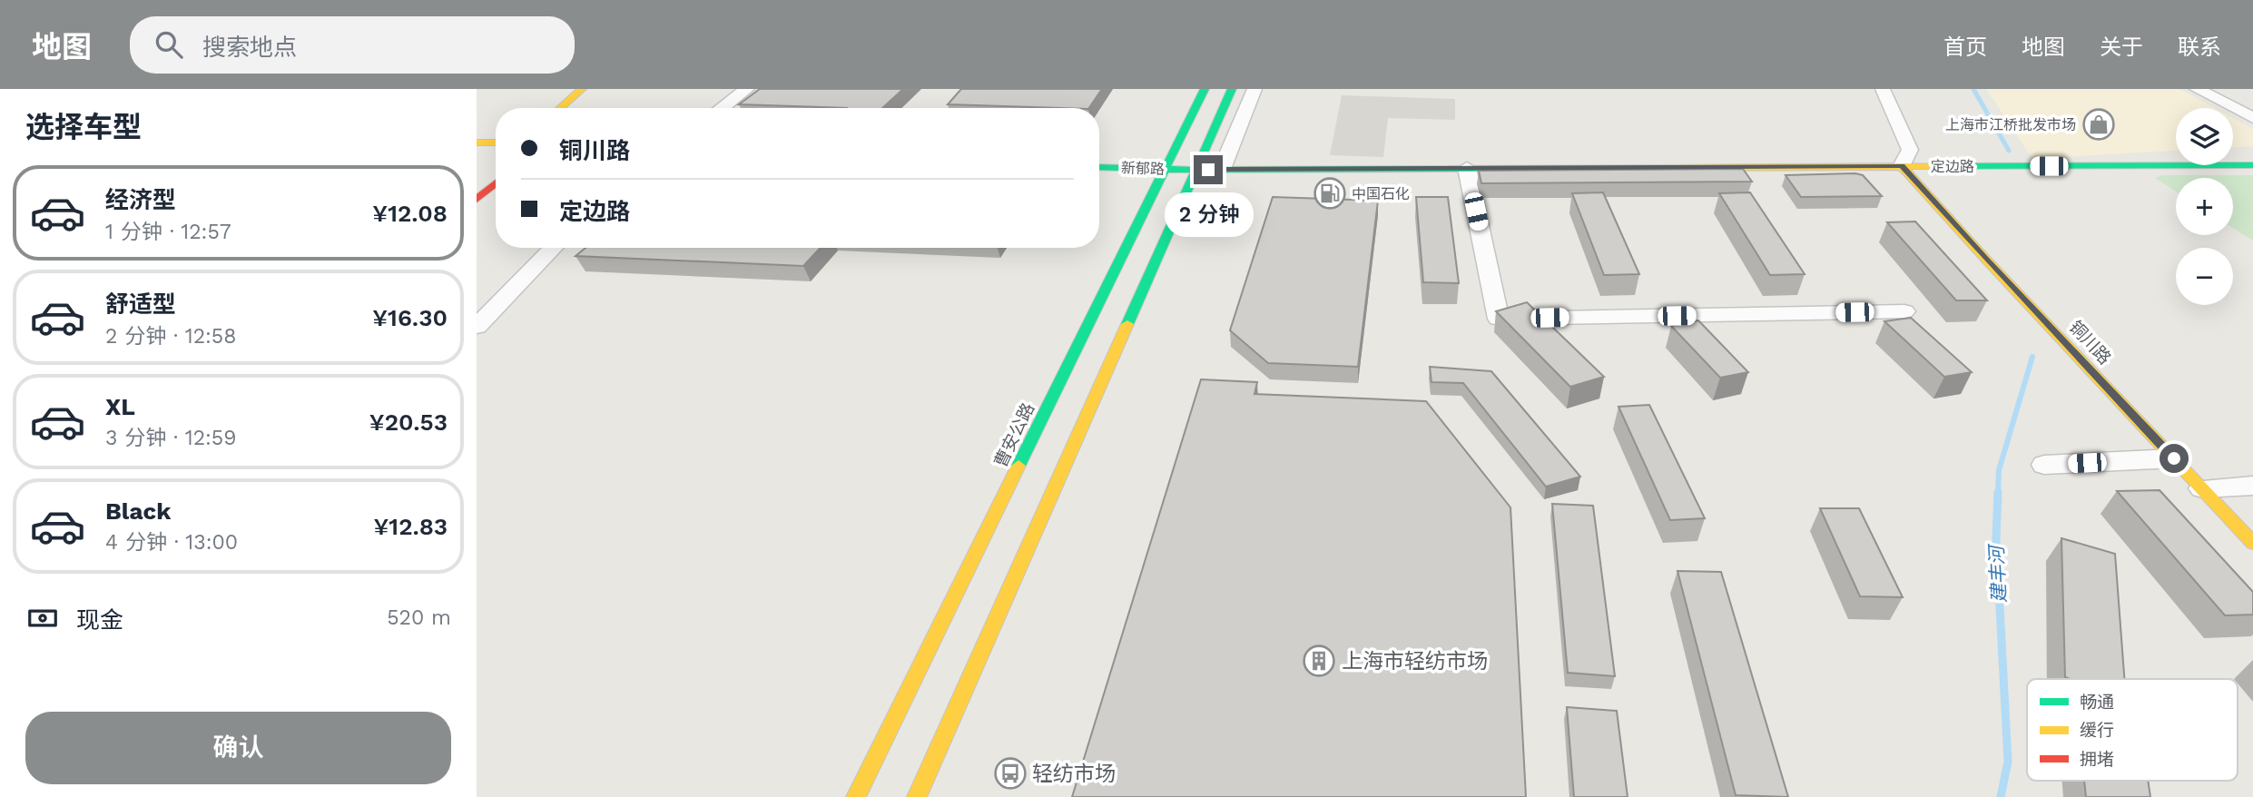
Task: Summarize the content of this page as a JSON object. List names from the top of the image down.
{
  "streets": {
    "main road": [
      "定边路",
      "新郁路",
      "铜川路",
      "曹安公路"
    ]
  },
  "crossings": [
    ["定边路", "新郁路"],
    ["定边路", "铜川路"],
    ["新郁路", "曹安公路"]
  ],
  "water": ["建丰河"],
  "places": {
    "shop": ["上海市江桥批发市场"],
    "fuel station": ["中国石化"],
    "building": ["上海市轻纺市场"],
    "bus stop": ["轻纺市场"]
  },
  "legend": ["畅通", "缓行", "拥堵"],
  "page": {
    "header": "地图",
    "search": "搜索地点",
    "nav": [
      "首页",
      "地图",
      "关于",
      "联系"
    ],
    "heading": "选择车型",
    "map_buttons": ["+", "−"],
    "banner": ["铜川路", "定边路"],
    "list": [
      {
        "name": "经济型",
        "note": "1 分钟 · 12:57",
        "value": "¥12.08"
      },
      {
        "name": "舒适型",
        "note": "2 分钟 · 12:58",
        "value": "¥16.30"
      },
      {
        "name": "XL",
        "note": "3 分钟 · 12:59",
        "value": "¥20.53"
      },
      {
        "name": "Black",
        "note": "4 分钟 · 13:00",
        "value": "¥12.83"
      }
    ],
    "bubble": "2 分钟",
    "pay": ["现金", "520 m"],
    "buttons": "确认"
  }
}
